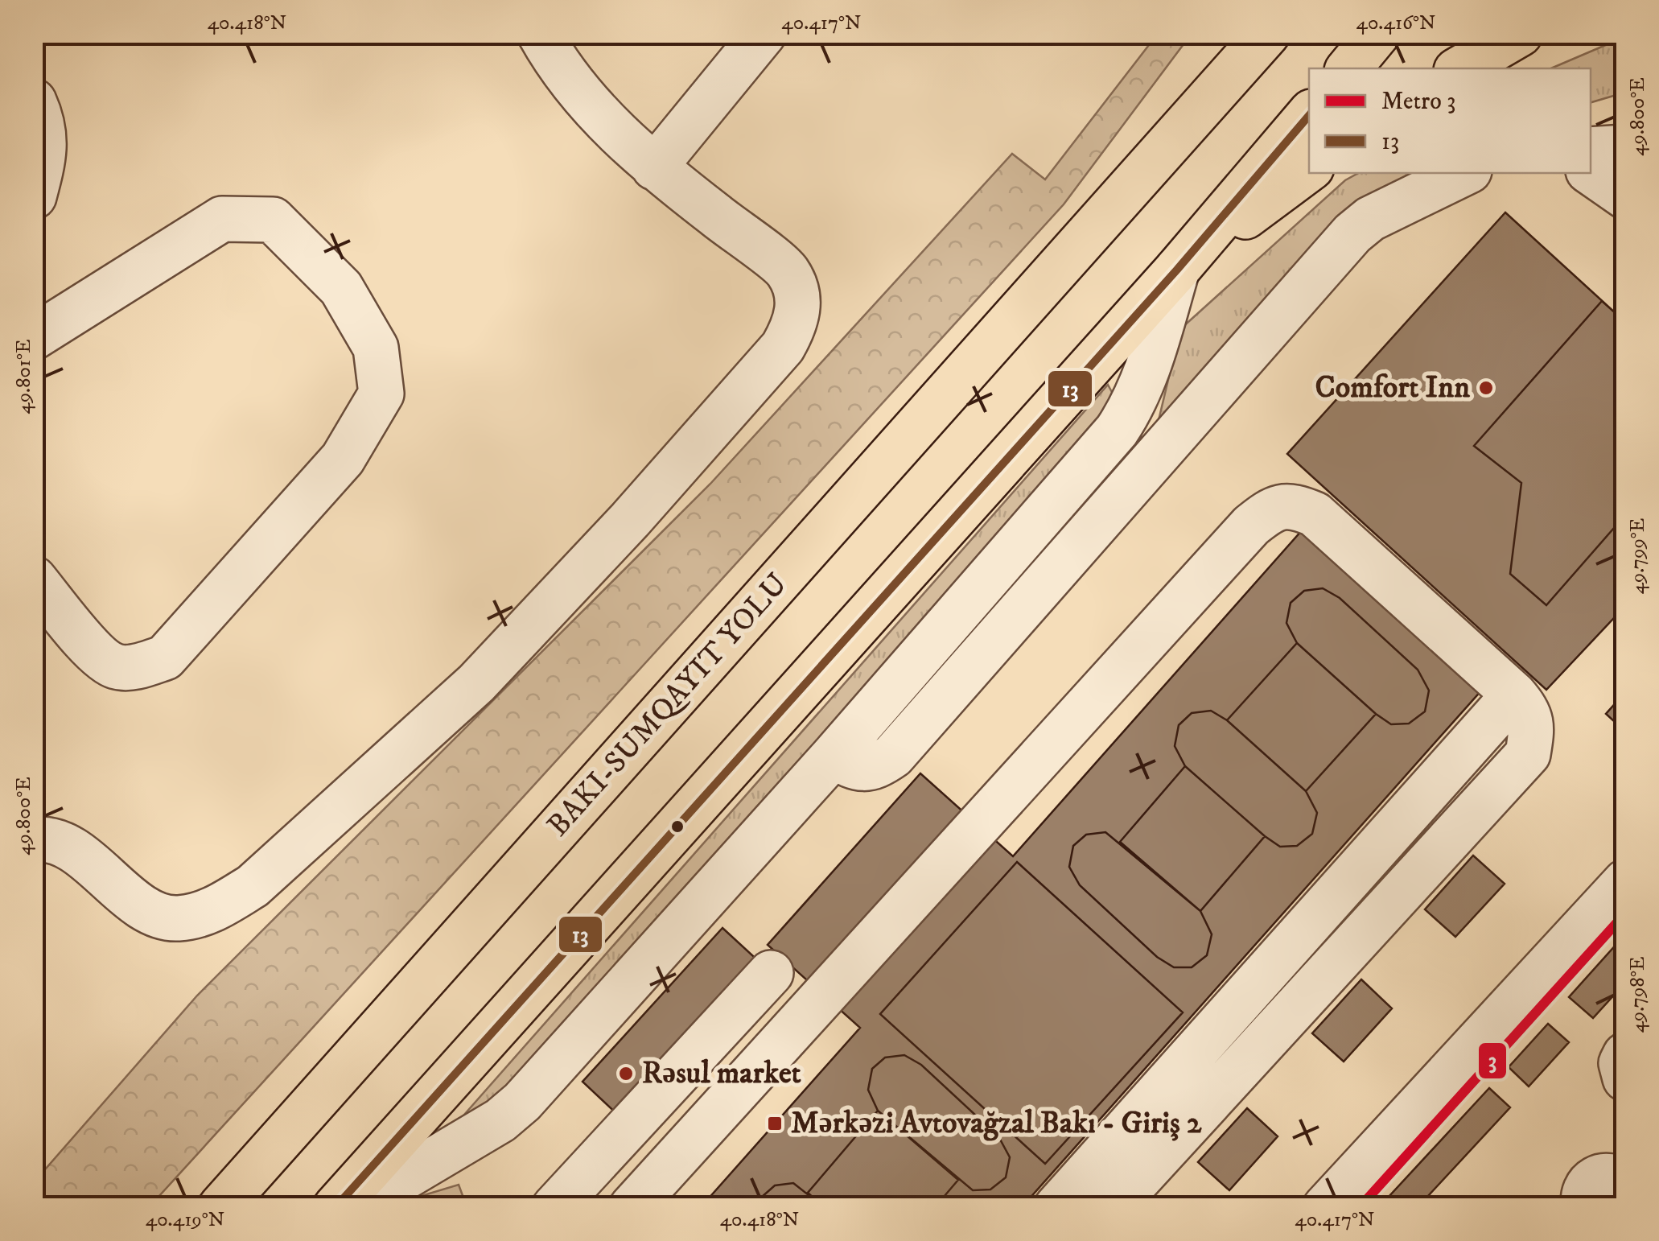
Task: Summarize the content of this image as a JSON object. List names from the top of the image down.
{
  "places": {
    "other": ["Comfort Inn", "Rәsul market"],
    "transit": ["Mərkəzi Avtovağzal Bakı - Giriş 2"]
  },
  "lines": ["transit line 13", "metro line 3"],
  "legend": ["Metro 3", "13"],
  "coordinates": [
    "40.418°N",
    "40.417°N",
    "40.416°N",
    "49.800°E",
    "49.801°E",
    "49.799°E",
    "49.798°E",
    "40.419°N"
  ]
}
